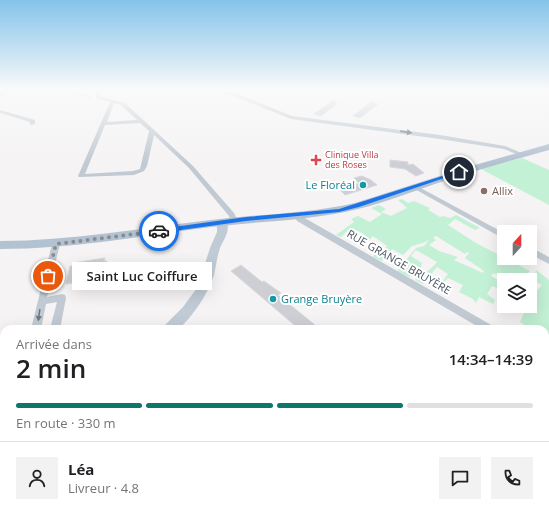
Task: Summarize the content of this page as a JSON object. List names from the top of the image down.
{
  "streets": {
    "street": ["RUE GRANGE BRUYÈRE"]
  },
  "places": {
    "health": ["Clinique Villa des Roses"],
    "other": [
      "Le Floréal",
      "Allix",
      "Saint Luc Coiffure",
      "Grange Bruyère"
    ]
  },
  "north": "top",
  "page": {
    "bubble": "Saint Luc Coiffure",
    "heading": ["2 min", "Arrivée dans", "14:34–14:39"],
    "panel": ["Léa", "Livreur · 4.8"],
    "bar": "En route · 330 m"
  }
}
